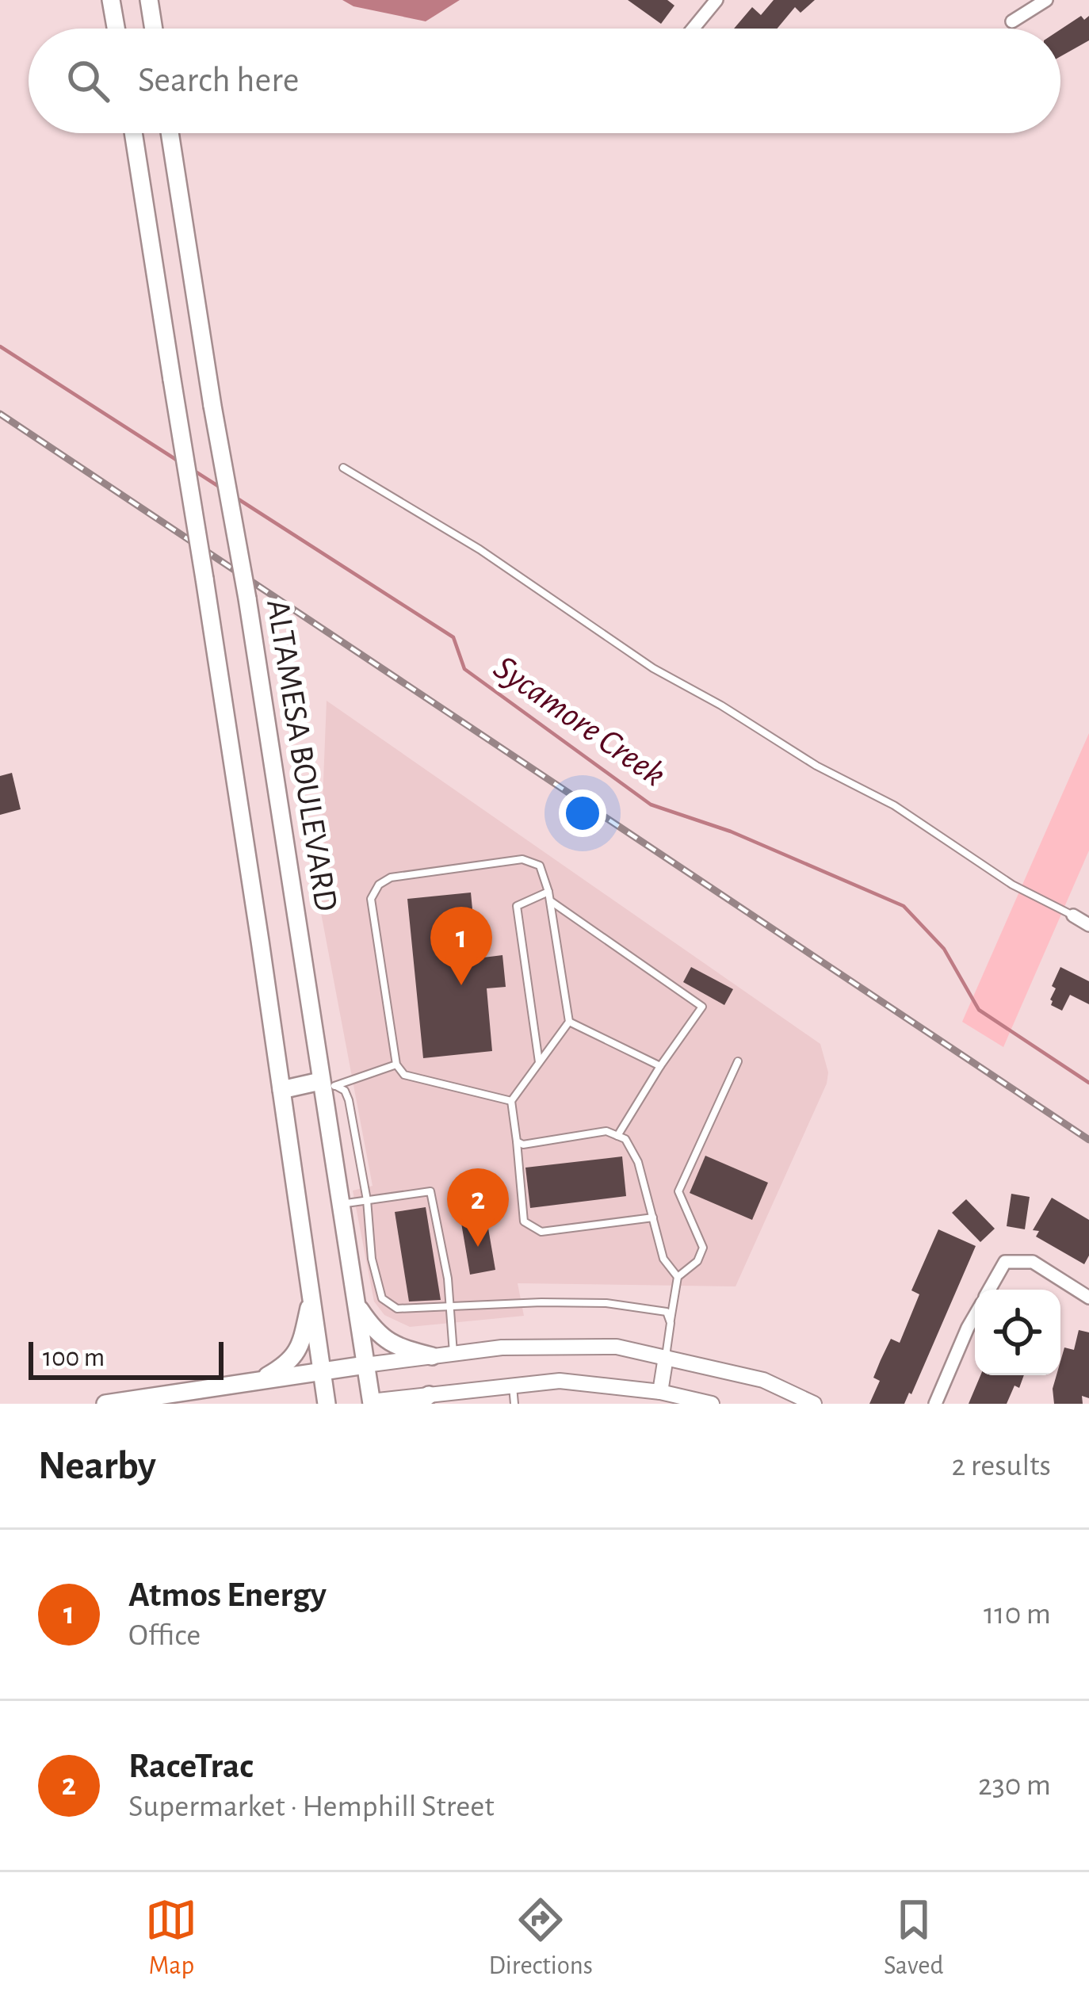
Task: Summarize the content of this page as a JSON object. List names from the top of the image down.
{
  "streets": {
    "main road": ["ALTAMESA BOULEVARD"]
  },
  "water": ["Sycamore Creek"],
  "scale_bar": "100 m",
  "page": {
    "search": "Search here",
    "pins": ["1", "2"],
    "scale": "100 m",
    "heading": ["Nearby", "2 results"],
    "list": [
      {
        "mark": "1",
        "name": "Atmos Energy",
        "note": "Office",
        "value": "110 m"
      },
      {
        "mark": "2",
        "name": "RaceTrac",
        "note": "Supermarket · Hemphill Street",
        "value": "230 m"
      }
    ],
    "nav": ["Map", "Directions", "Saved"]
  }
}
